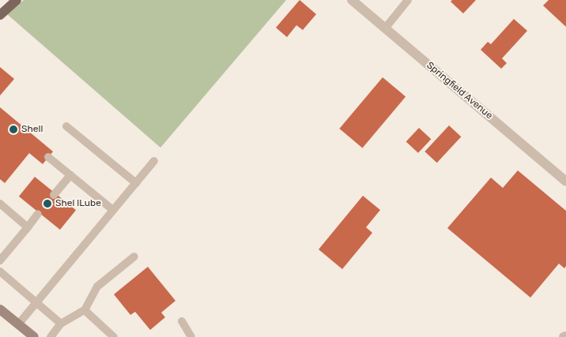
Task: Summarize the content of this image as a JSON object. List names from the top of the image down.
{
  "streets": {
    "street": ["Springfield Avenue"]
  },
  "places": ["Shell", "Shel lLube"]
}
